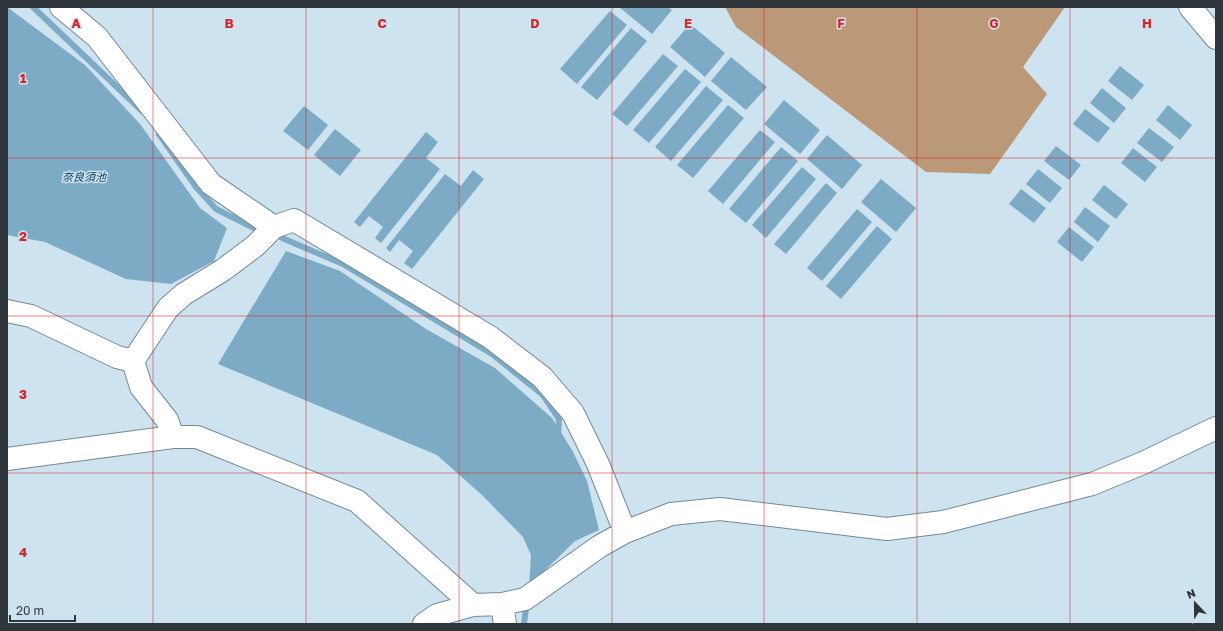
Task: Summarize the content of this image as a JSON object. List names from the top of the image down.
{
  "water": ["奈良須池"],
  "scale_bar": "20 m",
  "north": "top",
  "grid": {
    "columns": [
      "A",
      "B",
      "C",
      "D",
      "E",
      "F",
      "G",
      "H"
    ],
    "rows": [
      "1",
      "2",
      "3",
      "4"
    ]
  }
}
